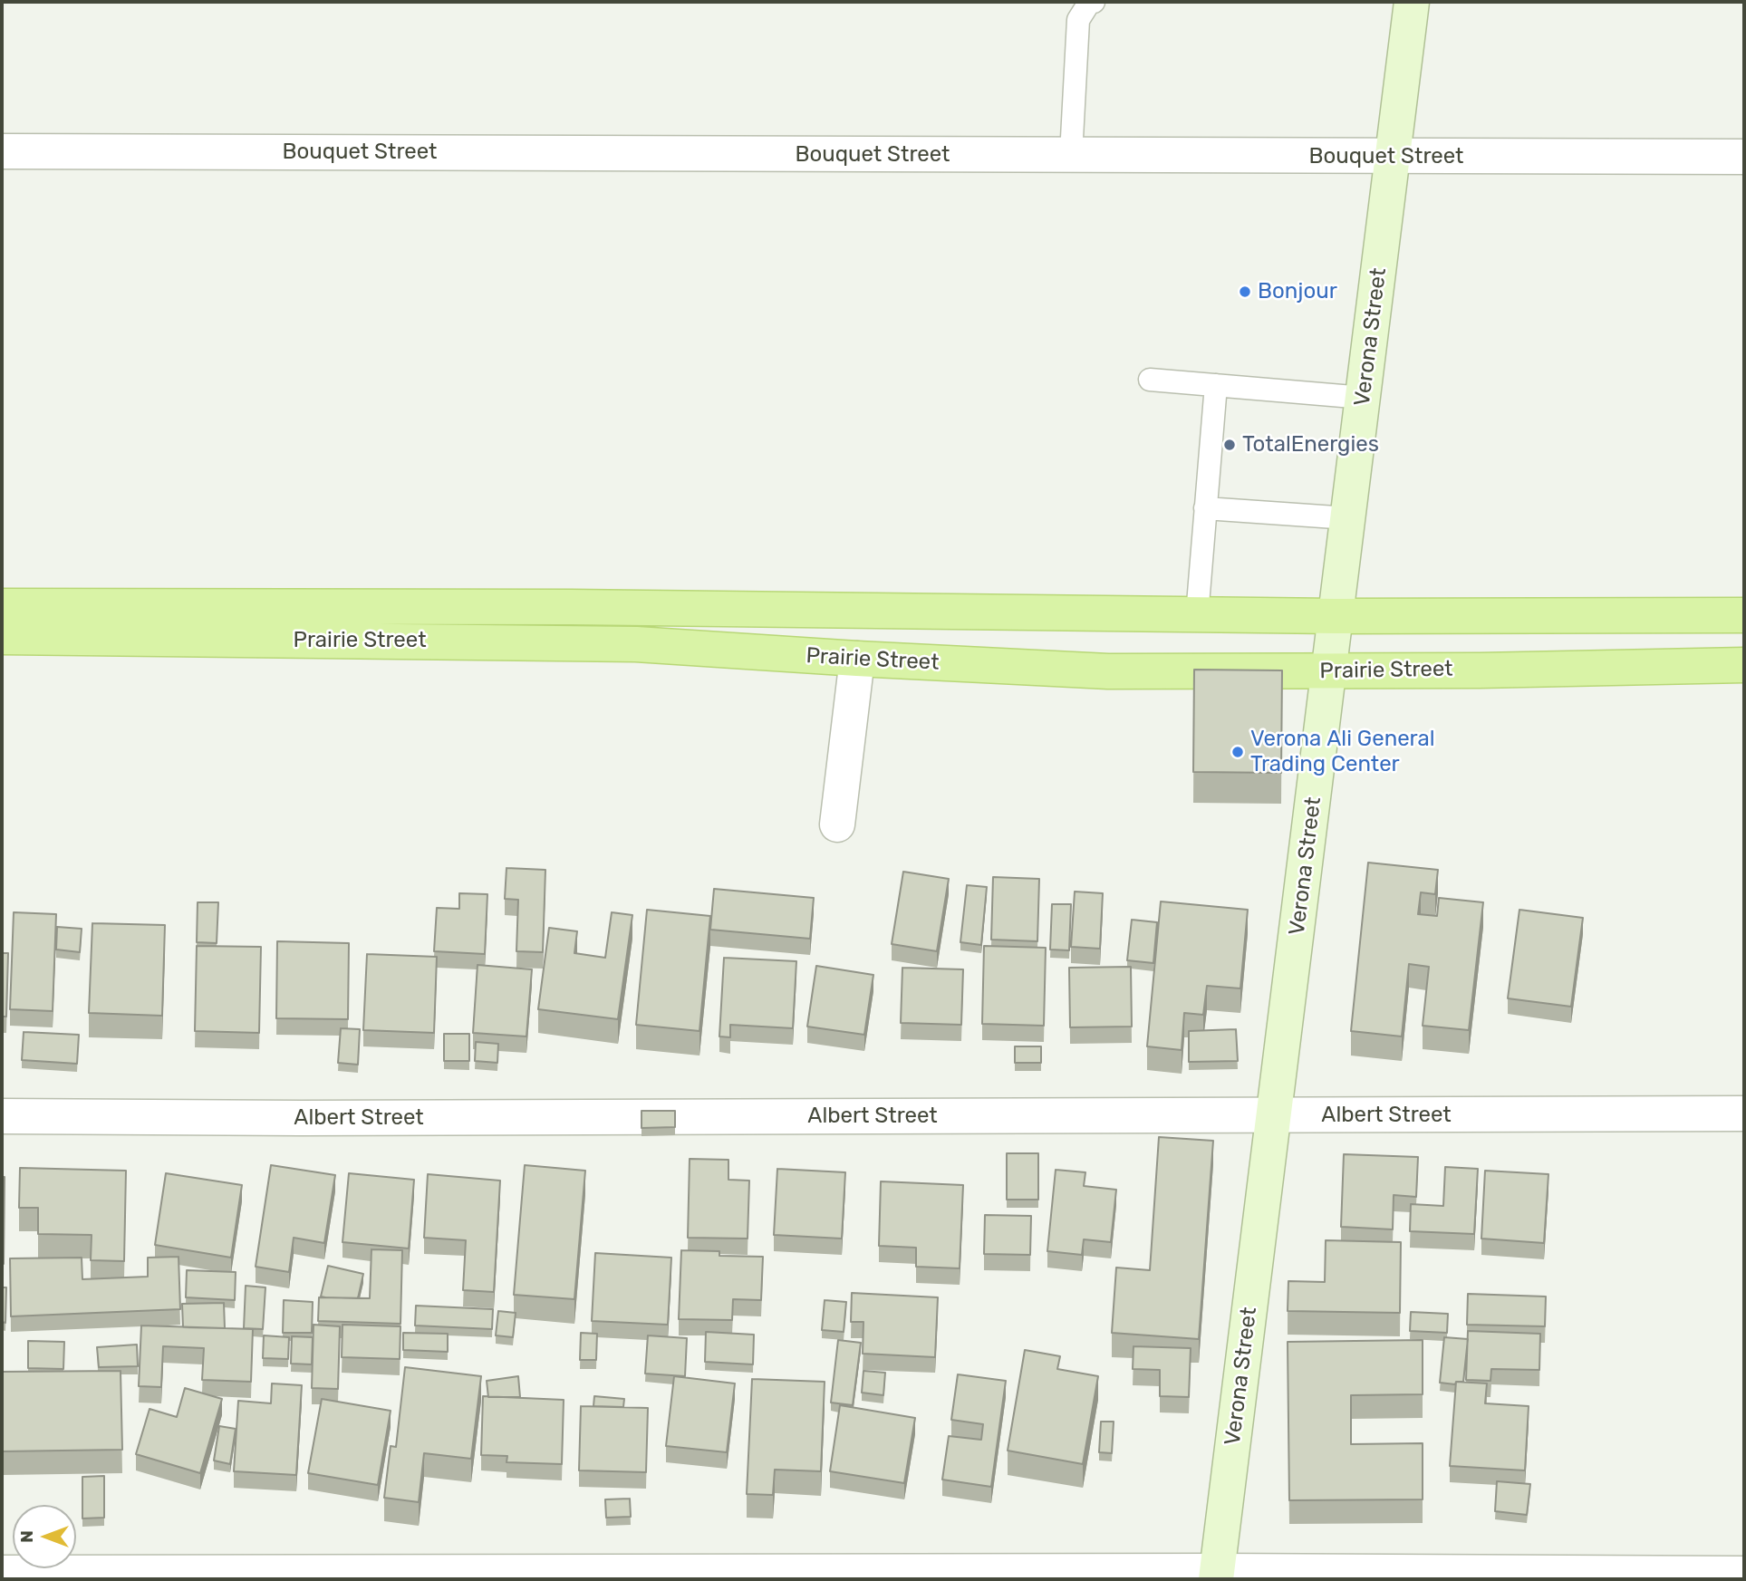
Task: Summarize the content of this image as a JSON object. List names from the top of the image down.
{
  "streets": {
    "main road": ["Verona Street", "Prairie Street"],
    "street": ["Bouquet Street", "Albert Street"]
  },
  "crossings": [
    ["Bouquet Street", "Verona Street"],
    ["Verona Street", "Prairie Street"],
    ["Verona Street", "Albert Street"]
  ],
  "places": ["Bonjour", "TotalEnergies", "Verona Ali General Trading Center"],
  "north": "left"
}
